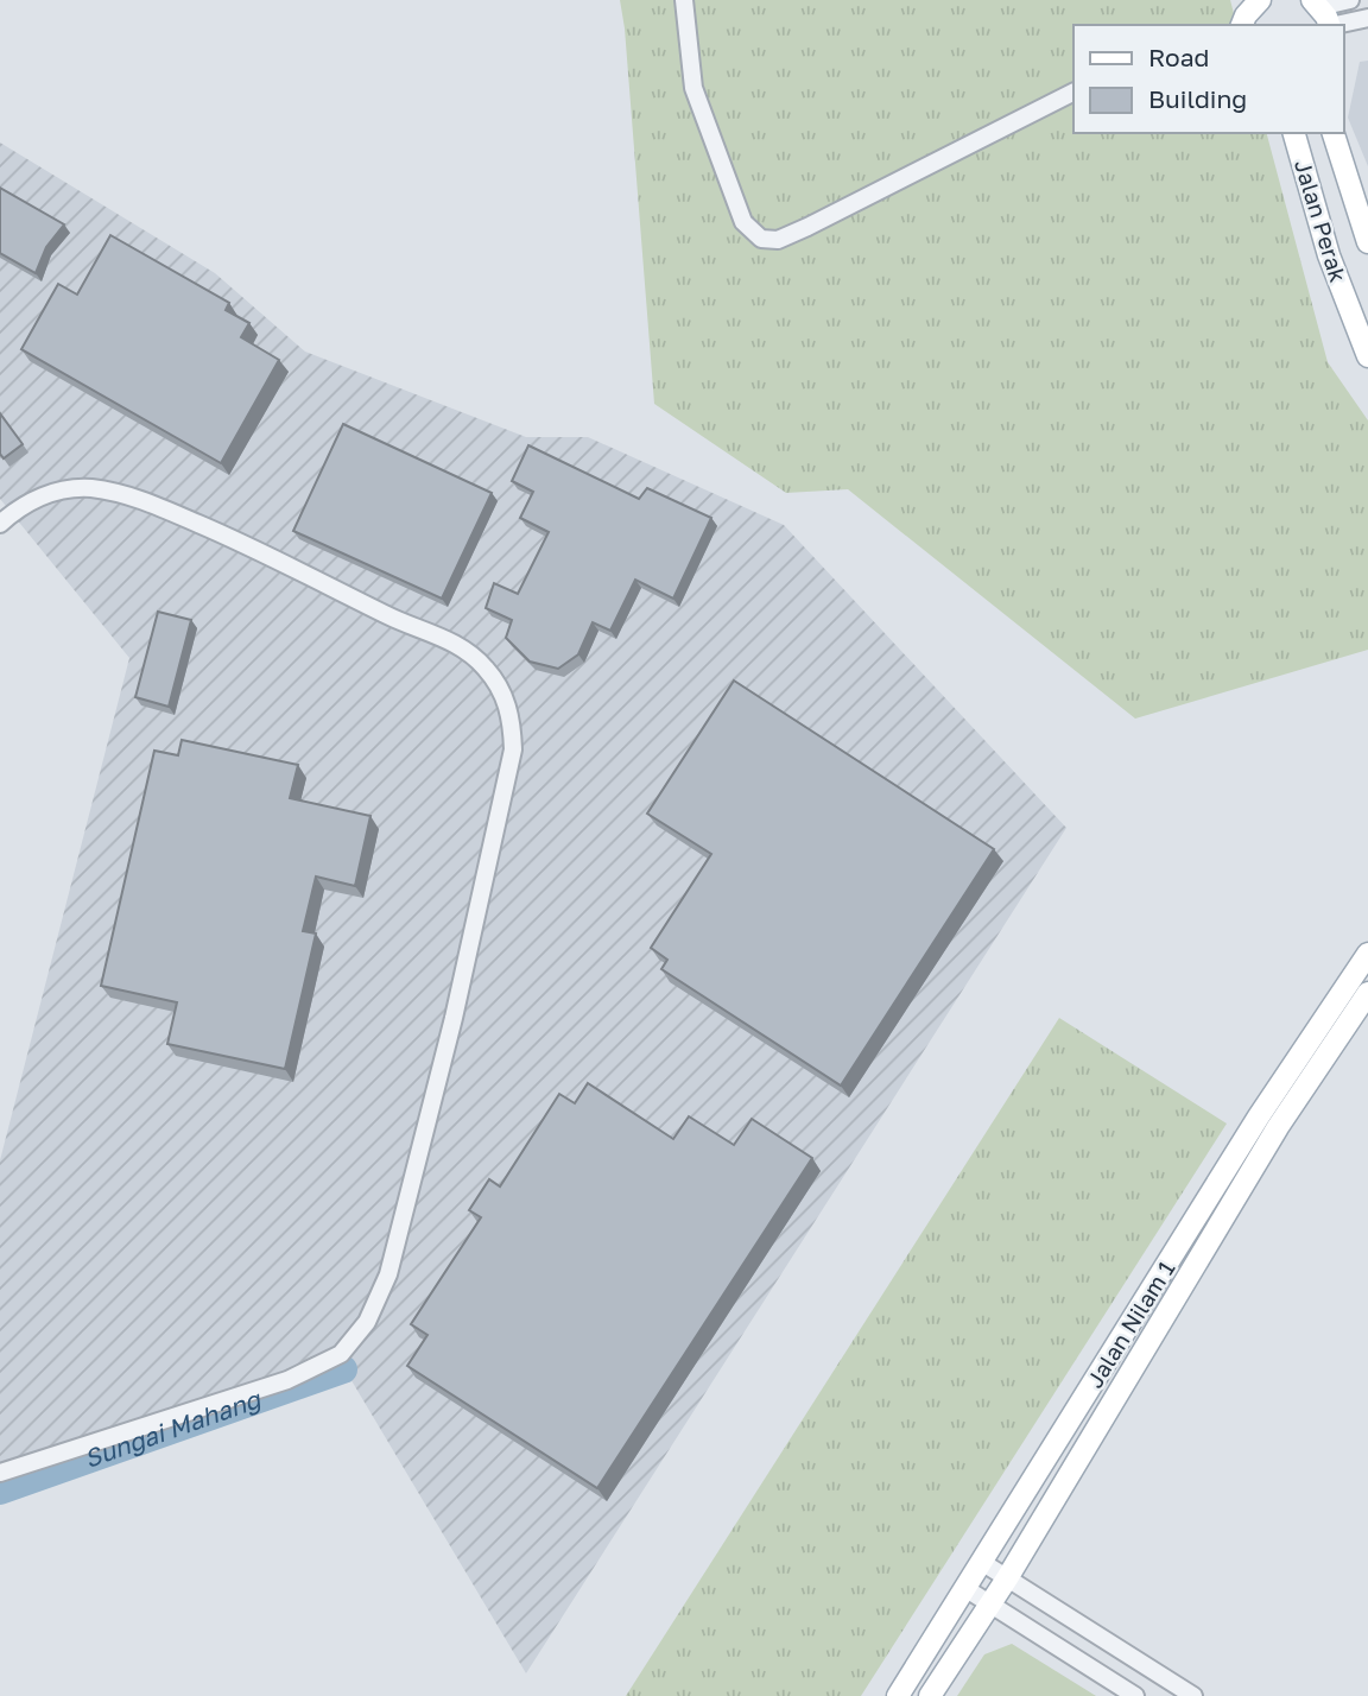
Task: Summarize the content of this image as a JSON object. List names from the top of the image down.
{
  "streets": {
    "main road": ["Jalan Perak", "Jalan Nilam 1"]
  },
  "water": ["Sungai Mahang"],
  "legend": ["Road", "Building"]
}
